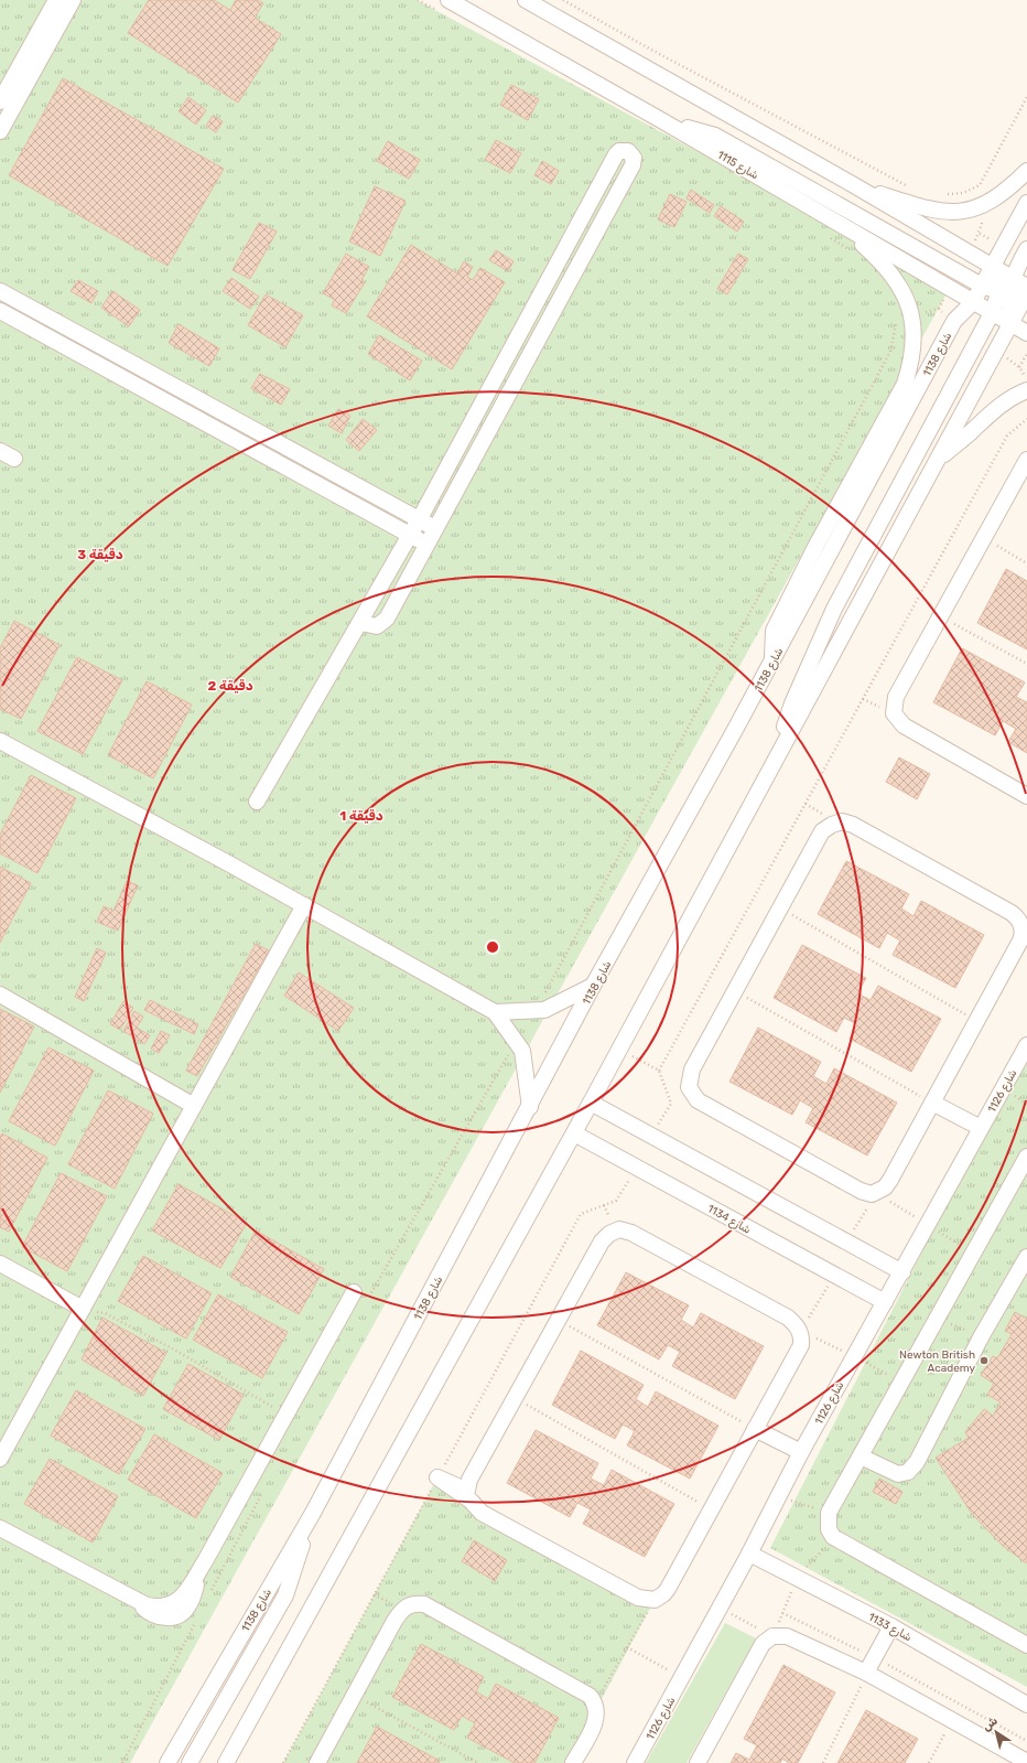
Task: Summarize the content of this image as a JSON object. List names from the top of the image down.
{
  "streets": {
    "street": [
      "شارع 1115",
      "شارع 1138",
      "شارع 1126",
      "شارع 1134",
      "شارع 1133"
    ]
  },
  "crossings": [
    ["شارع 1115", "شارع 1138"],
    ["شارع 1126", "شارع 1134"],
    ["شارع 1126", "شارع 1133"]
  ],
  "places": ["Newton British Academy"],
  "north": "top left",
  "rings": ["3 دقيقة", "2 دقيقة", "1 دقيقة"]
}
